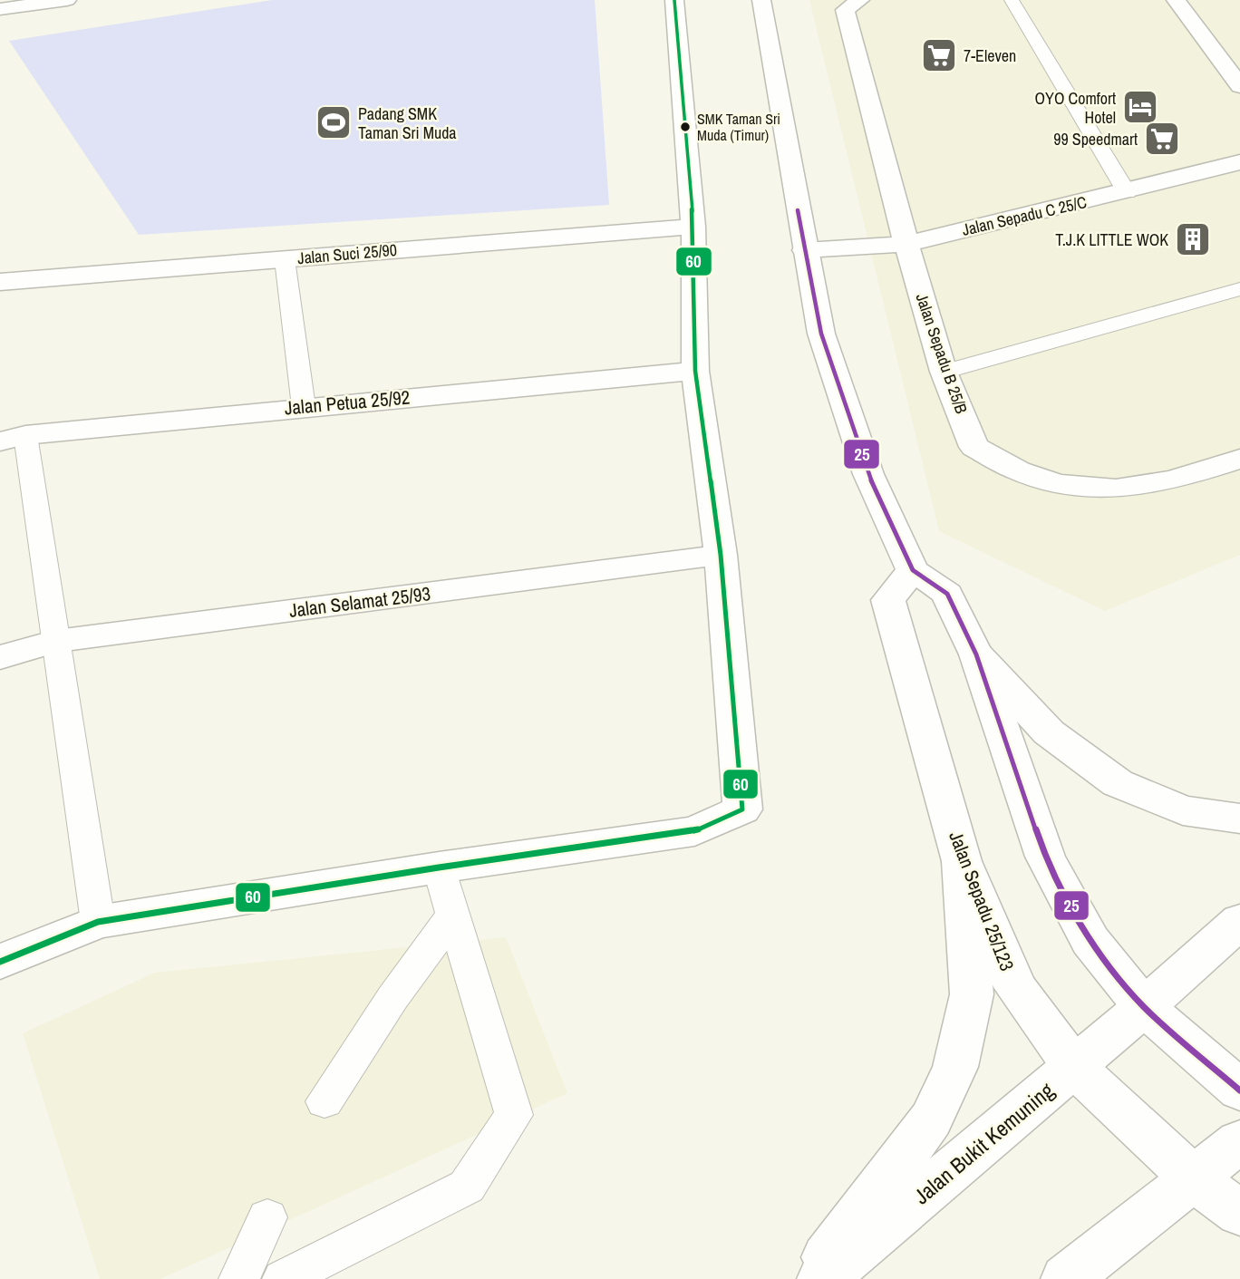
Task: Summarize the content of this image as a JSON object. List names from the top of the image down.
{
  "streets": {
    "main road": [
      "Jalan Sepadu C 25/C",
      "Jalan Suci 25/90",
      "Jalan Sepadu B 25/B",
      "Jalan Petua 25/92",
      "Jalan Selamat 25/93",
      "Jalan Sepadu 25/123",
      "Jalan Bukit Kemuning"
    ]
  },
  "crossings": [
    ["Jalan Sepadu C 25/C", "Jalan Sepadu B 25/B"],
    ["Jalan Sepadu 25/123", "Jalan Bukit Kemuning"]
  ],
  "places": {
    "supermarket": ["7-Eleven", "99 Speedmart"],
    "hotel": ["OYO Comfort Hotel"],
    "sports": ["Padang SMK Taman Sri Muda"],
    "other": ["SMK Taman Sri Muda (Timur)"],
    "building": ["T.J.K LITTLE WOK"]
  },
  "lines": ["transit line 60", "transit line 25"]
}
